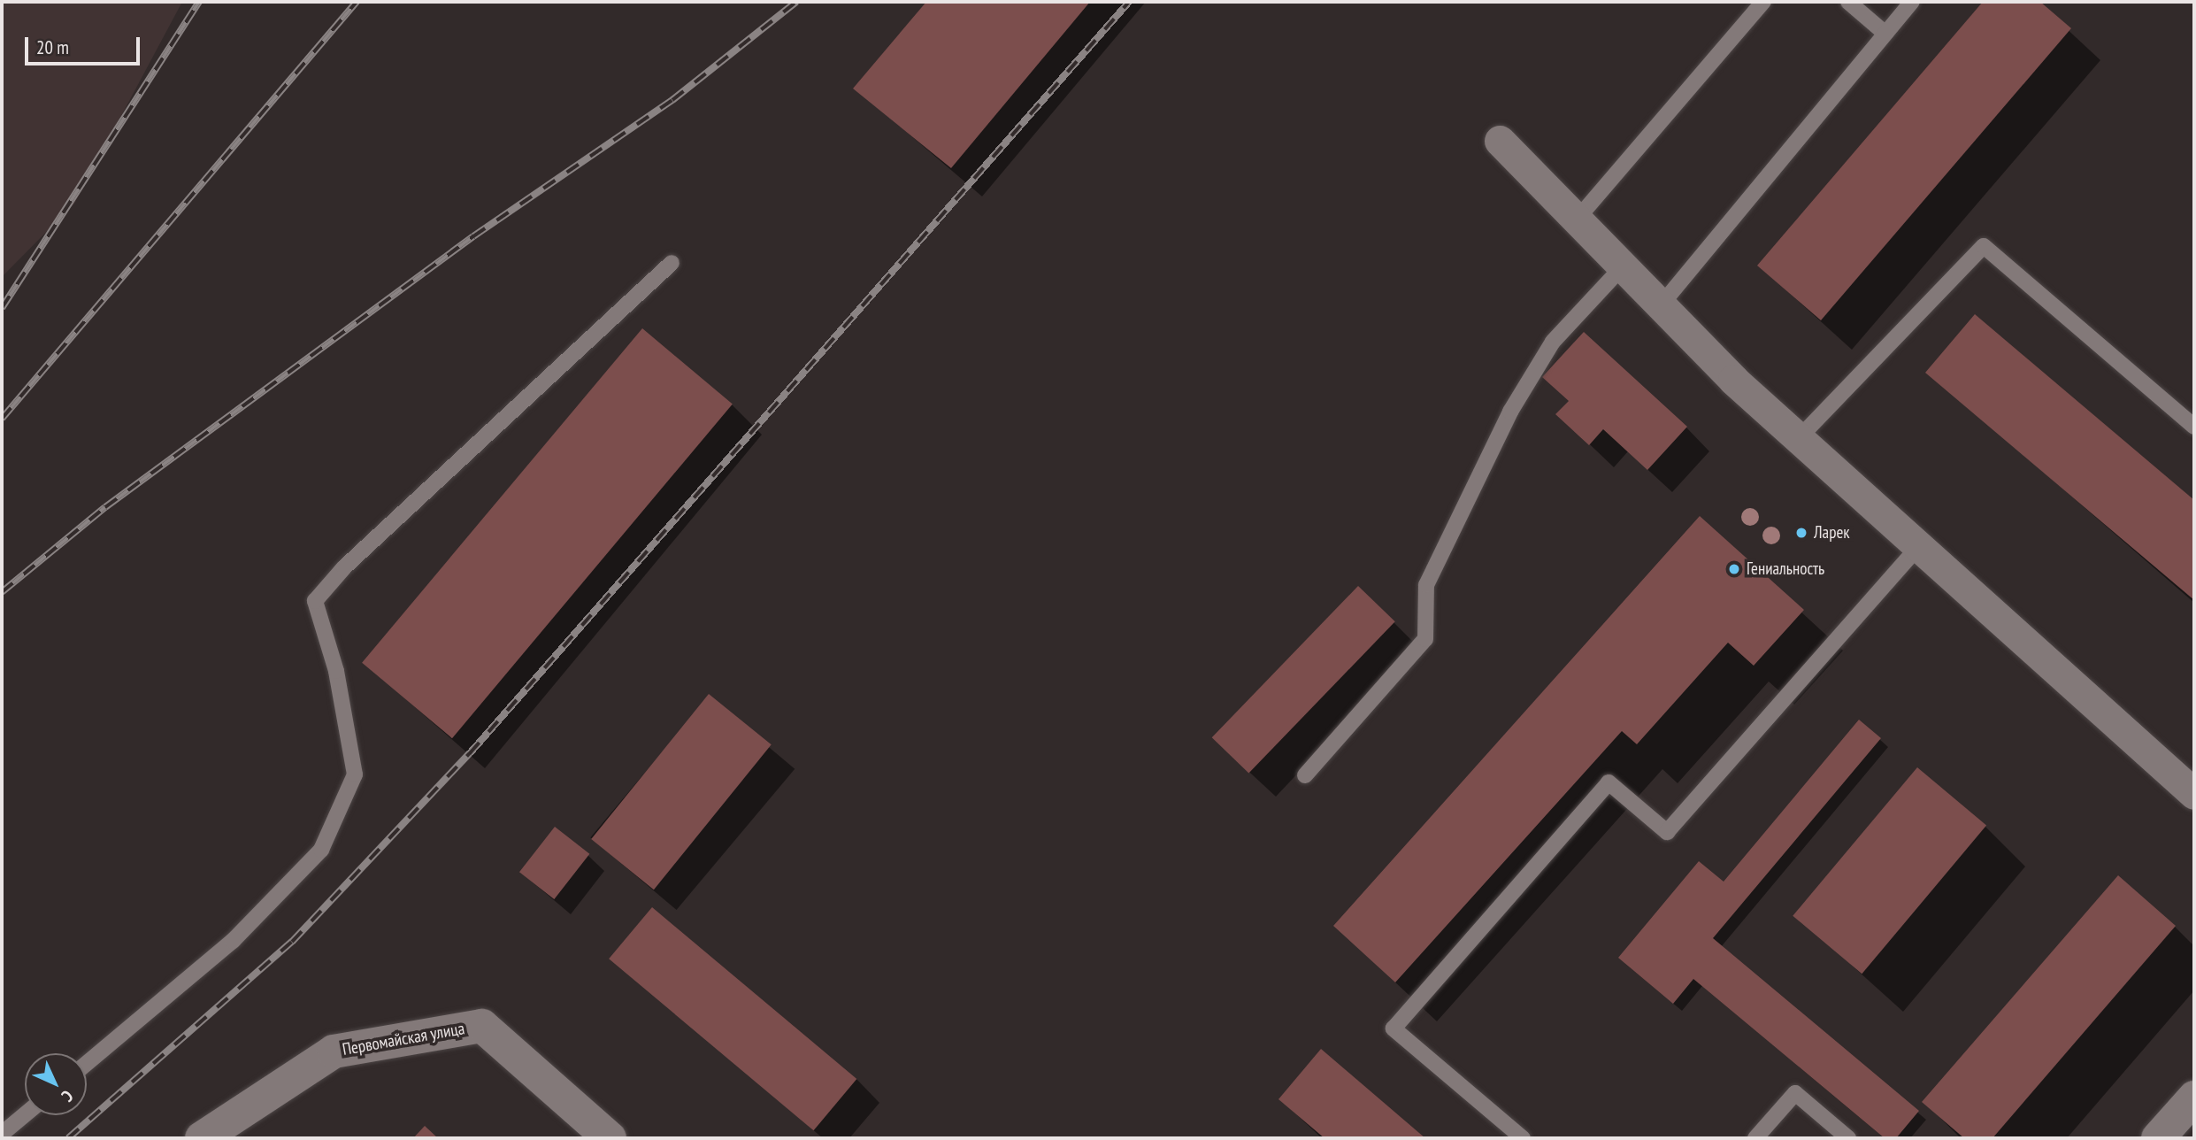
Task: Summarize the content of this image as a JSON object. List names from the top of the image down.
{
  "streets": {
    "street": ["Первомайская улица"]
  },
  "places": ["Ларек", "Гениальность"],
  "scale_bar": "20 m",
  "north": "bottom right"
}
